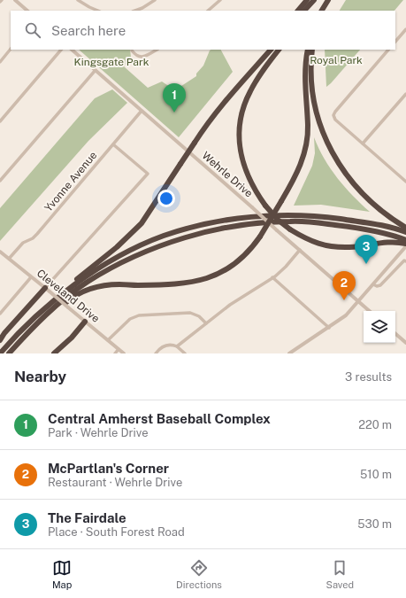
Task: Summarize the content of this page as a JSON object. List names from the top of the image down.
{
  "streets": {
    "street": ["Wehrle Drive", "Yvonne Avenue", "Cleveland Drive"]
  },
  "crossings": [
    ["Wehrle Drive", "Yvonne Avenue"],
    ["Yvonne Avenue", "Cleveland Drive"]
  ],
  "parks": ["Royal Park", "Kingsgate Park"],
  "page": {
    "search": "Search here",
    "pins": ["1", "3", "2"],
    "heading": ["Nearby", "3 results"],
    "list": [
      {
        "mark": "1",
        "name": "Central Amherst Baseball Complex",
        "note": "Park · Wehrle Drive",
        "value": "220 m"
      },
      {
        "mark": "2",
        "name": "McPartlan's Corner",
        "note": "Restaurant · Wehrle Drive",
        "value": "510 m"
      },
      {
        "mark": "3",
        "name": "The Fairdale",
        "note": "Place · South Forest Road",
        "value": "530 m"
      }
    ],
    "nav": ["Map", "Directions", "Saved"]
  }
}
